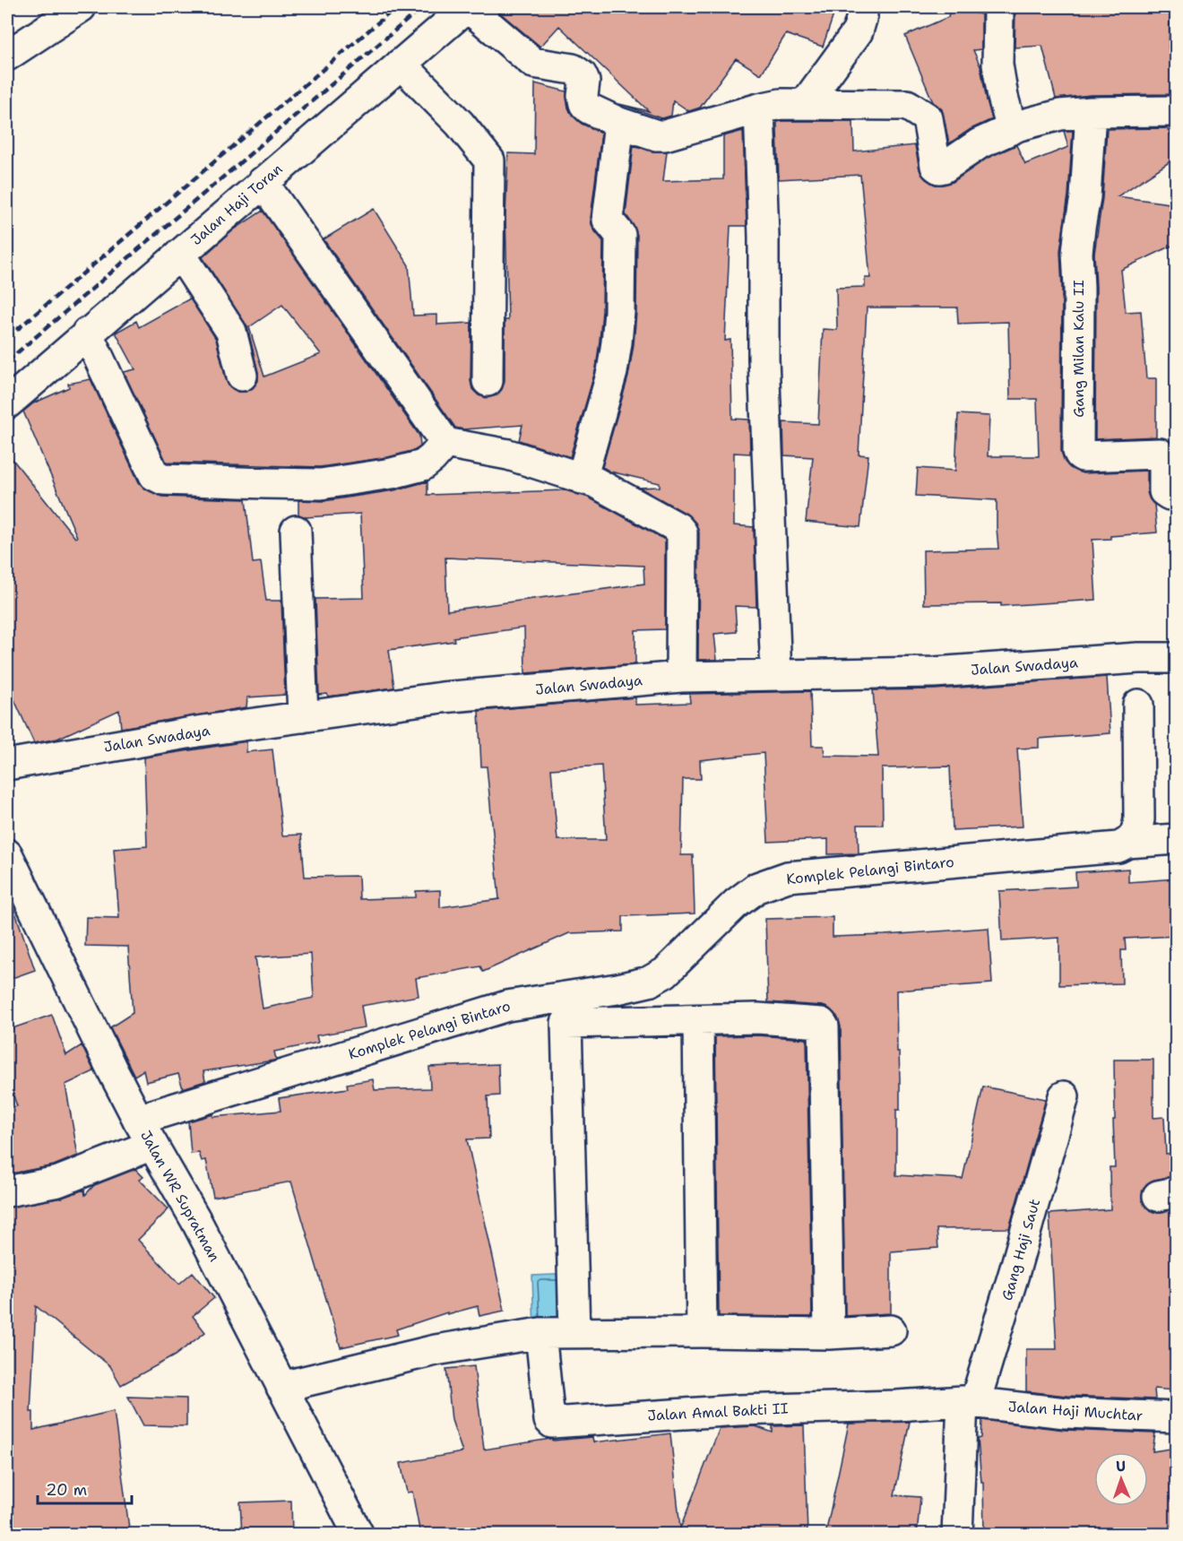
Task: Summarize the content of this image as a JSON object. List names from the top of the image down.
{
  "streets": {
    "main road": [
      "Jalan Haji Toran",
      "Gang Milan Kalu II",
      "Jalan Swadaya",
      "Komplek Pelangi Bintaro",
      "Jalan WR Supratman",
      "Gang Haji Saut",
      "Jalan Haji Muchtar",
      "Jalan Amal Bakti II"
    ]
  },
  "crossings": [
    ["Komplek Pelangi Bintaro", "Jalan WR Supratman"],
    ["Gang Haji Saut", "Jalan Haji Muchtar"],
    ["Gang Haji Saut", "Jalan Amal Bakti II"],
    ["Jalan Haji Muchtar", "Jalan Amal Bakti II"]
  ],
  "scale_bar": "20 m",
  "north": "top"
}
